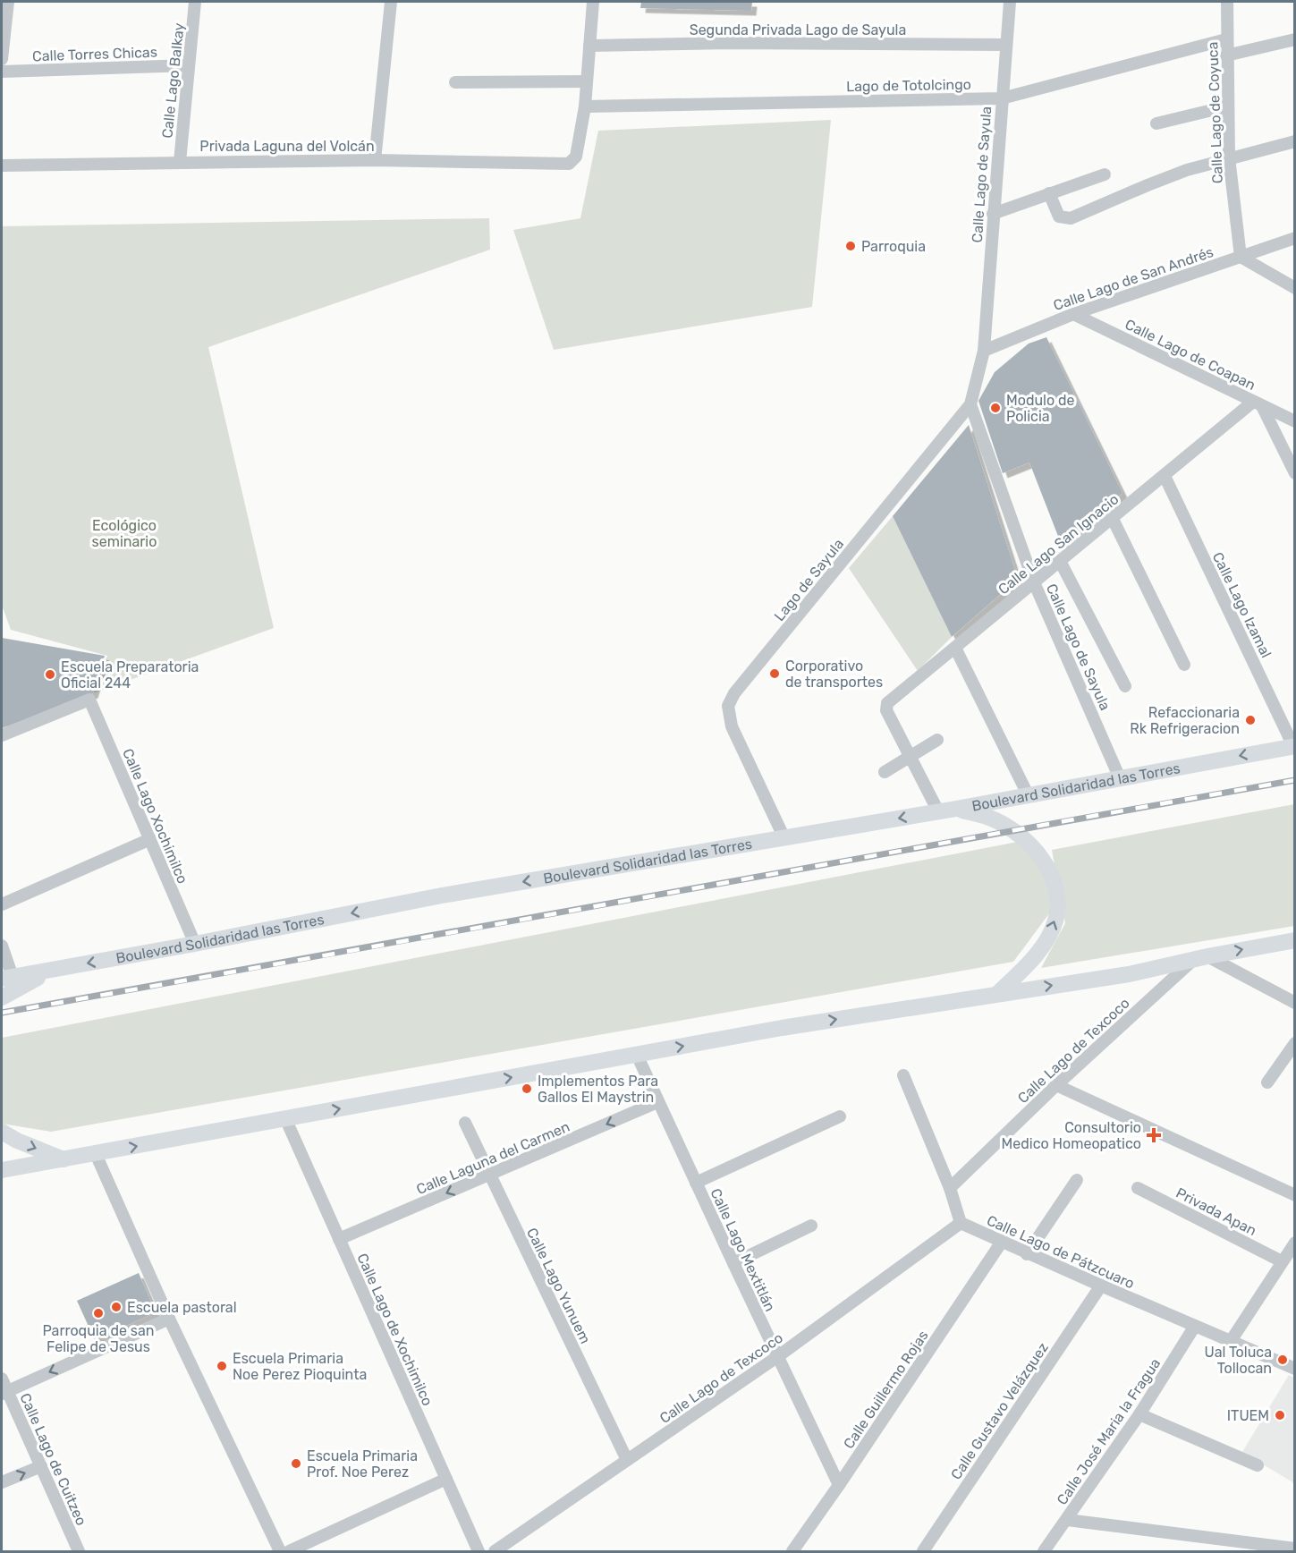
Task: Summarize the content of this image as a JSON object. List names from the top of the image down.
{
  "streets": {
    "main road": ["Boulevard Solidaridad las Torres"],
    "street": [
      "Segunda Privada Lago de Sayula",
      "Calle Torres Chicas",
      "Calle Lago Balkay",
      "Lago de Totolcingo",
      "Calle Lago de Coyuca",
      "Privada Laguna del Volcán",
      "Calle Lago de Sayula",
      "Calle Lago de San Andrés",
      "Calle Lago de Coapan",
      "Calle Lago San Ignacio",
      "Lago de Sayula",
      "Calle Lago Izamal",
      "Calle Lago Xochimilco",
      "Calle Lago de Texcoco",
      "Calle Laguna del Carmen",
      "Privada Apan",
      "Calle Lago Mextitlán",
      "Calle Lago de Pátzcuaro",
      "Calle Lago Yunuem",
      "Calle Lago de Xochimilco",
      "Calle Guillermo Rojas",
      "Calle Gustavo Velázquez",
      "Calle José Maria la Fragua",
      "Calle Lago de Cuitzeo"
    ]
  },
  "crossings": [
    ["Segunda Privada Lago de Sayula", "Calle Lago de Sayula"],
    ["Calle Torres Chicas", "Calle Lago Balkay"],
    ["Calle Lago Balkay", "Privada Laguna del Volcán"],
    ["Lago de Totolcingo", "Calle Lago de Coyuca"],
    ["Lago de Totolcingo", "Privada Laguna del Volcán"],
    ["Lago de Totolcingo", "Calle Lago de Sayula"],
    ["Calle Lago de Coyuca", "Calle Lago de San Andrés"],
    ["Calle Lago de Sayula", "Calle Lago de San Andrés"],
    ["Calle Lago de Sayula", "Calle Lago San Ignacio"],
    ["Calle Lago de Sayula", "Lago de Sayula"],
    ["Calle Lago de Sayula", "Boulevard Solidaridad las Torres"],
    ["Calle Lago de San Andrés", "Calle Lago de Coapan"],
    ["Calle Lago de San Andrés", "Lago de Sayula"],
    ["Calle Lago de Coapan", "Calle Lago San Ignacio"],
    ["Calle Lago San Ignacio", "Calle Lago Izamal"],
    ["Lago de Sayula", "Boulevard Solidaridad las Torres"],
    ["Calle Lago Izamal", "Boulevard Solidaridad las Torres"],
    ["Boulevard Solidaridad las Torres", "Calle Lago Xochimilco"],
    ["Calle Lago de Texcoco", "Calle Lago Mextitlán"],
    ["Calle Lago de Texcoco", "Calle Lago de Pátzcuaro"],
    ["Calle Lago de Texcoco", "Calle Lago Yunuem"],
    ["Calle Laguna del Carmen", "Calle Lago Mextitlán"],
    ["Calle Laguna del Carmen", "Calle Lago Yunuem"],
    ["Calle Laguna del Carmen", "Calle Lago de Xochimilco"],
    ["Calle Lago Mextitlán", "Calle Guillermo Rojas"],
    ["Calle Lago de Pátzcuaro", "Calle Guillermo Rojas"],
    ["Calle Lago de Pátzcuaro", "Calle Gustavo Velázquez"],
    ["Calle Lago de Pátzcuaro", "Calle José Maria la Fragua"]
  ],
  "one_way": ["Boulevard Solidaridad las Torres", "Calle Laguna del Carmen"],
  "parks": ["Ecológico seminario"],
  "places": {
    "other": [
      "Parroquia",
      "Modulo de Policia",
      "Corporativo de transportes",
      "Escuela Preparatoria Oficial 244",
      "Refaccionaria Rk Refrigeracion",
      "Implementos Para Gallos El Maystrin",
      "Escuela pastoral",
      "Parroquia de san Felipe de Jesus",
      "Ual Toluca Tollocan",
      "Escuela Primaria Noe Perez Pioquinta",
      "ITUEM",
      "Escuela Primaria Prof. Noe Perez"
    ],
    "health": ["Consultorio Medico Homeopatico"]
  }
}
